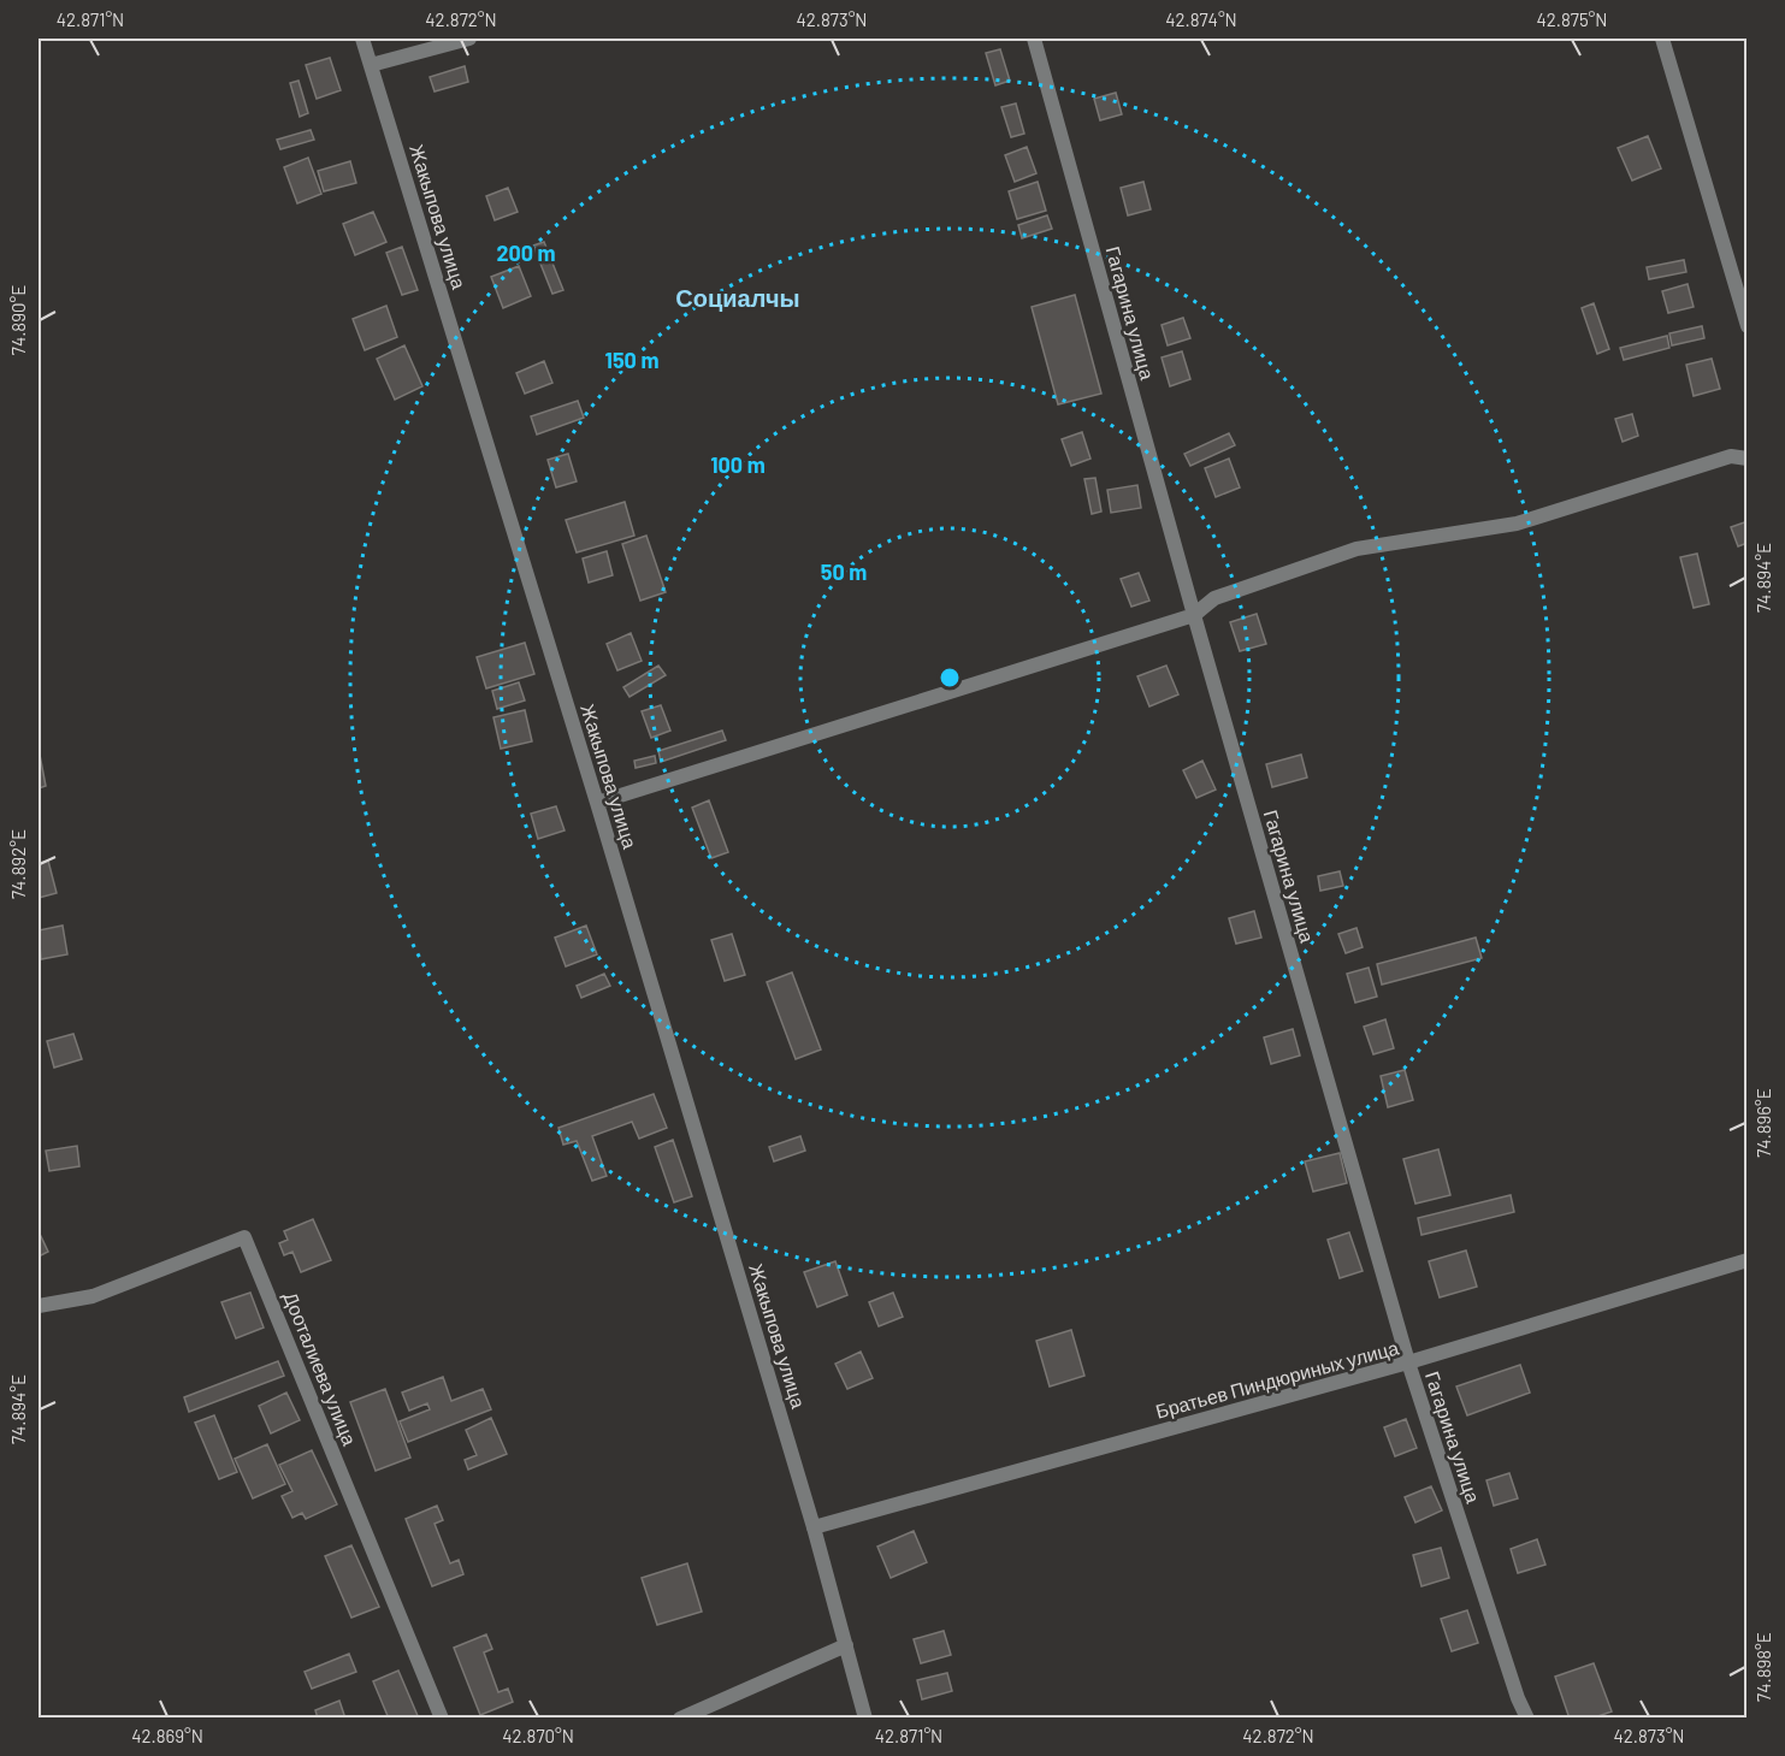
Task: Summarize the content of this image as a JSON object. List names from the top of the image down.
{
  "streets": {
    "street": [
      "Жакыпова улица",
      "Гагарина улица",
      "Дооталиева улица",
      "Братьев Пиндюриных улица"
    ]
  },
  "crossings": [
    ["Жакыпова улица", "Братьев Пиндюриных улица"],
    ["Гагарина улица", "Братьев Пиндюриных улица"]
  ],
  "districts": ["Социалчы"],
  "coordinates": [
    "42.871°N",
    "42.872°N",
    "42.873°N",
    "42.874°N",
    "42.875°N",
    "74.890°E",
    "74.894°E",
    "74.892°E",
    "74.896°E",
    "74.898°E",
    "42.869°N",
    "42.870°N"
  ],
  "rings": [
    "200 m",
    "150 m",
    "100 m",
    "50 m"
  ]
}
